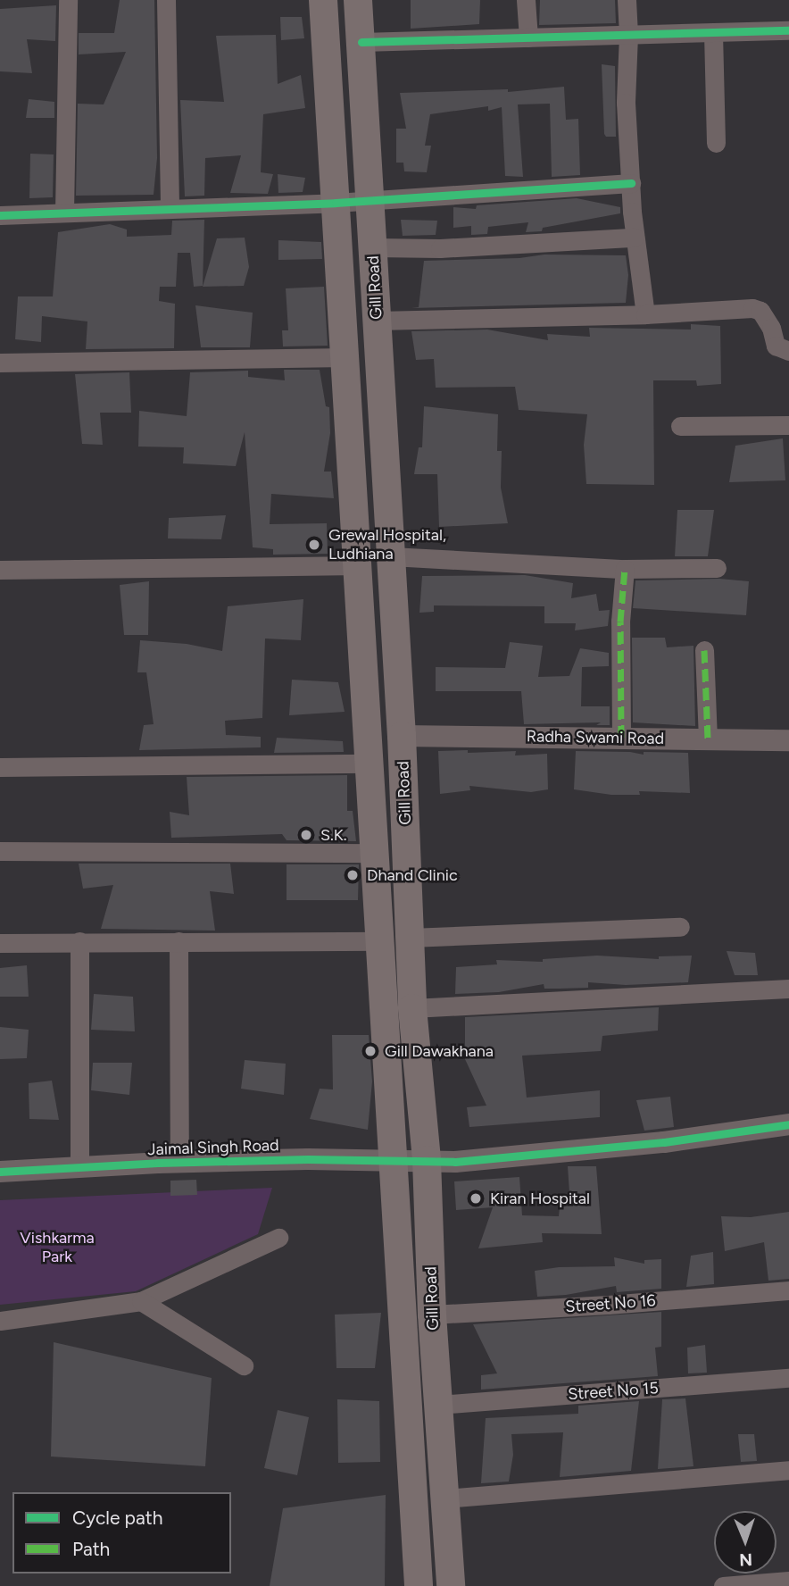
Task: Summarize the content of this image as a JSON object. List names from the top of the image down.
{
  "streets": {
    "main road": ["Gill Road"],
    "street": [
      "Radha Swami Road",
      "Jaimal Singh Road",
      "Street No 16",
      "Street No 15"
    ]
  },
  "crossings": [
    ["Gill Road", "Radha Swami Road"],
    ["Gill Road", "Jaimal Singh Road"],
    ["Gill Road", "Street No 16"],
    ["Gill Road", "Street No 15"]
  ],
  "parks": ["Vishkarma Park"],
  "places": [
    "Grewal Hospital, Ludhiana",
    "S.K.",
    "Dhand Clinic",
    "Gill Dawakhana",
    "Kiran Hospital"
  ],
  "legend": ["Cycle path", "Path"],
  "north": "bottom"
}
